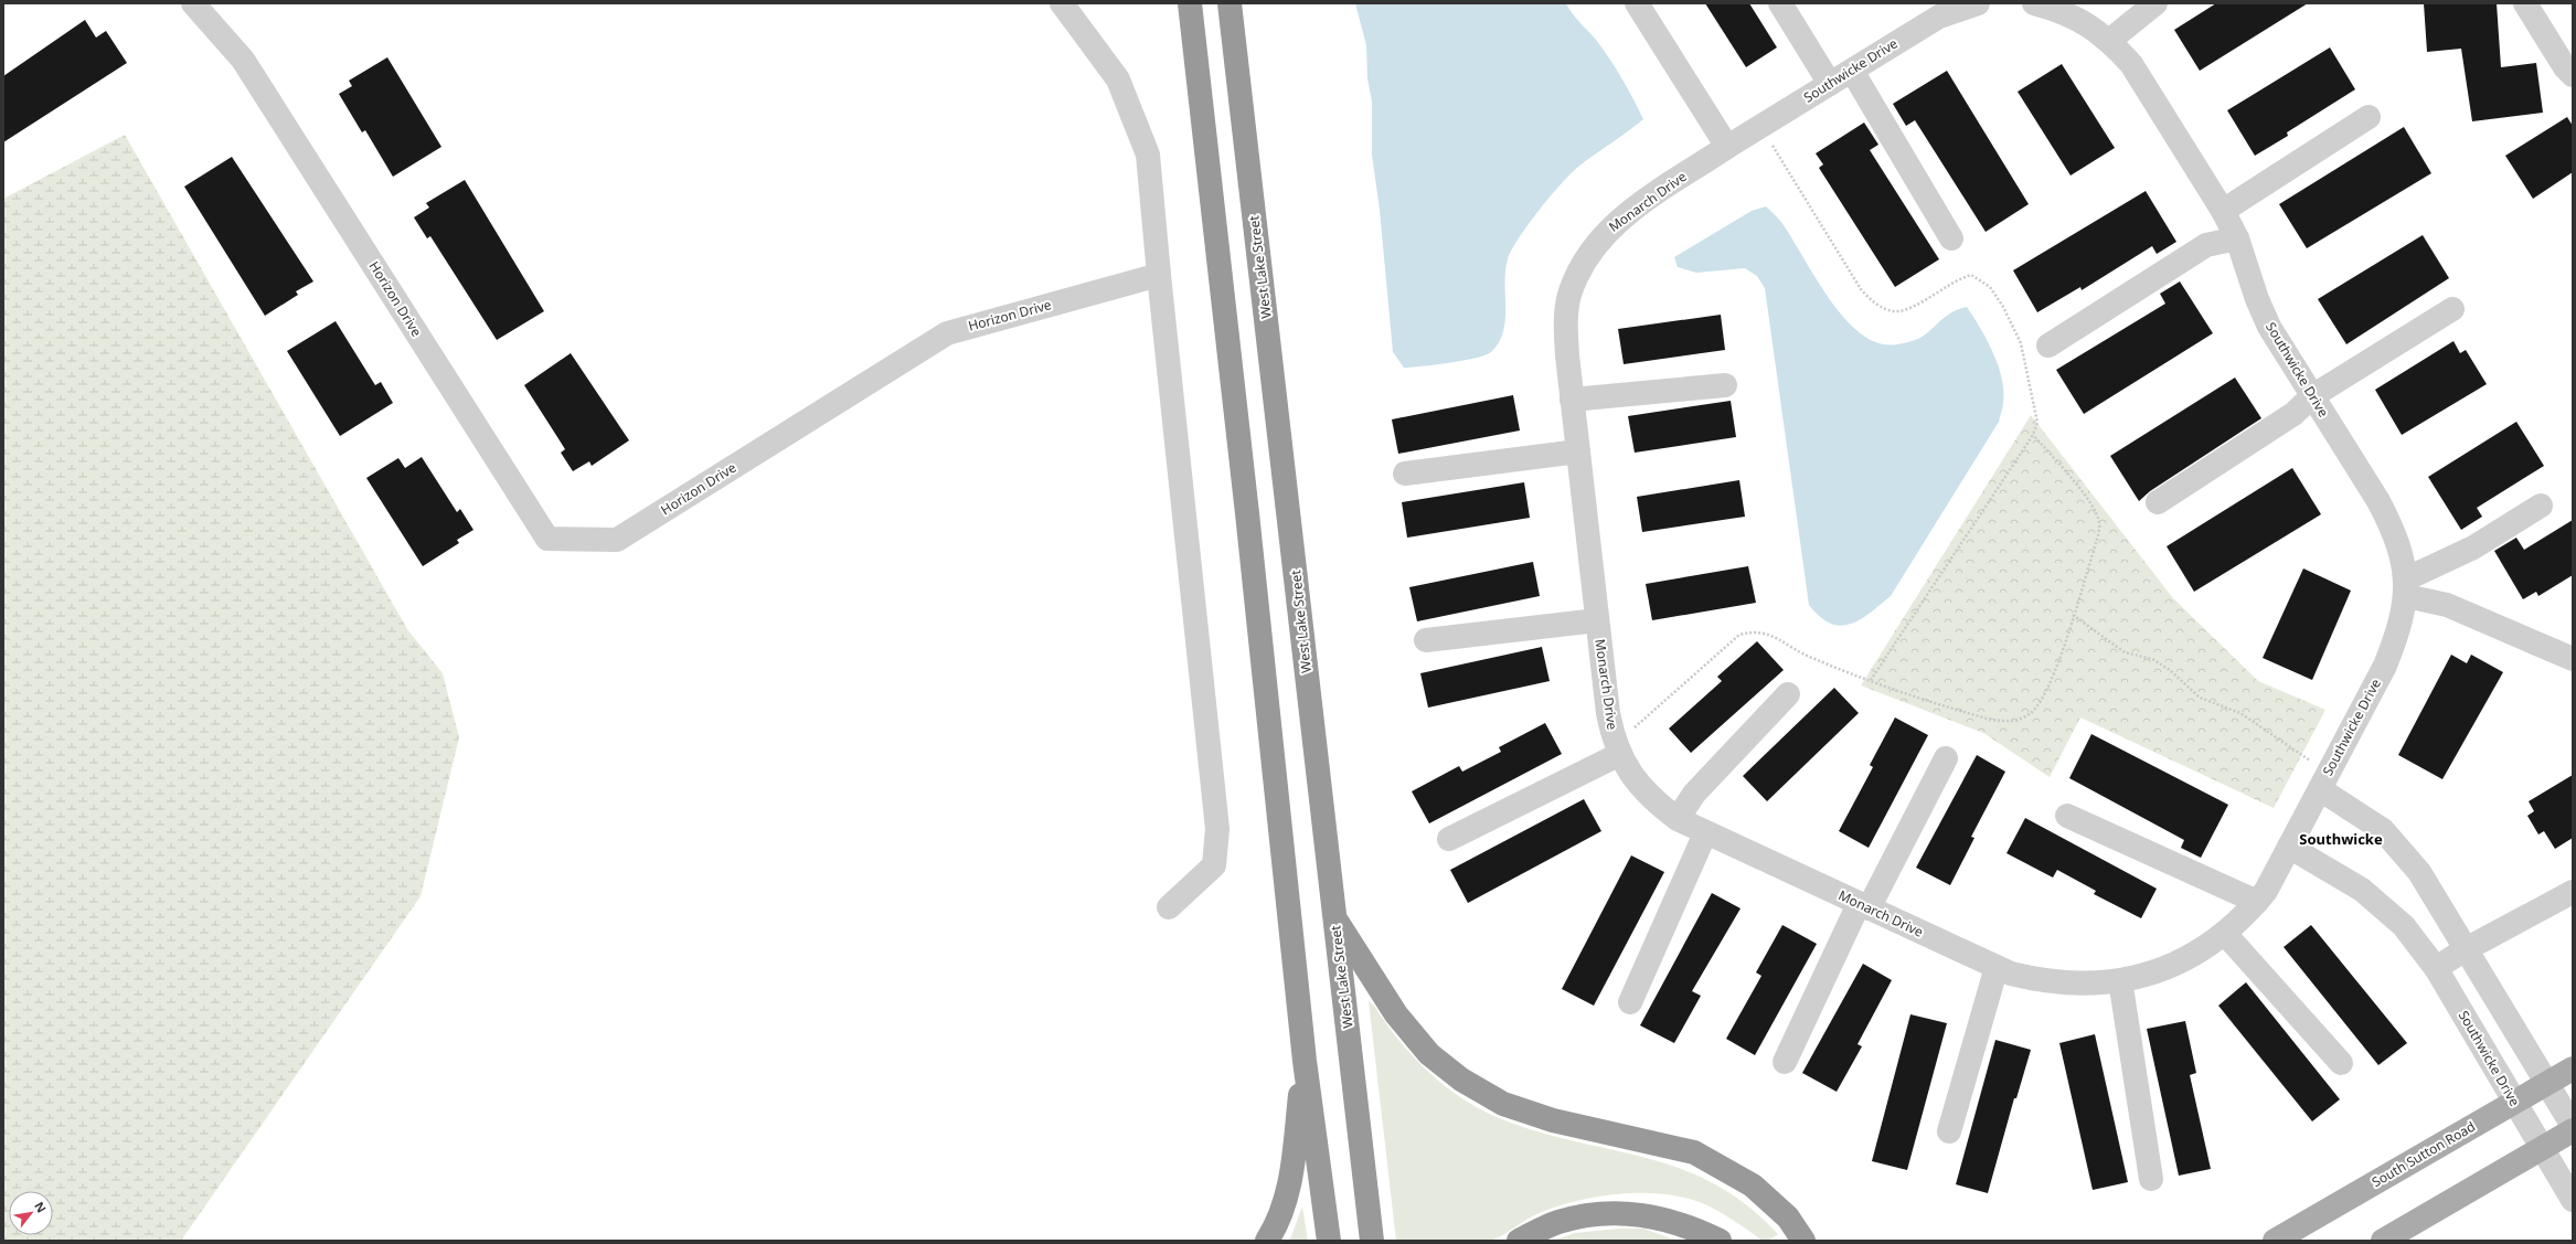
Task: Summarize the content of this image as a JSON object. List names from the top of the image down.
{
  "streets": {
    "highway": ["West Lake Street"],
    "main road": ["South Sutton Road"],
    "street": ["Southwicke Drive", "Monarch Drive", "Horizon Drive"]
  },
  "crossings": [
    ["Southwicke Drive", "Monarch Drive"],
    ["Southwicke Drive", "South Sutton Road"]
  ],
  "districts": ["Southwicke"],
  "north": "top right"
}
